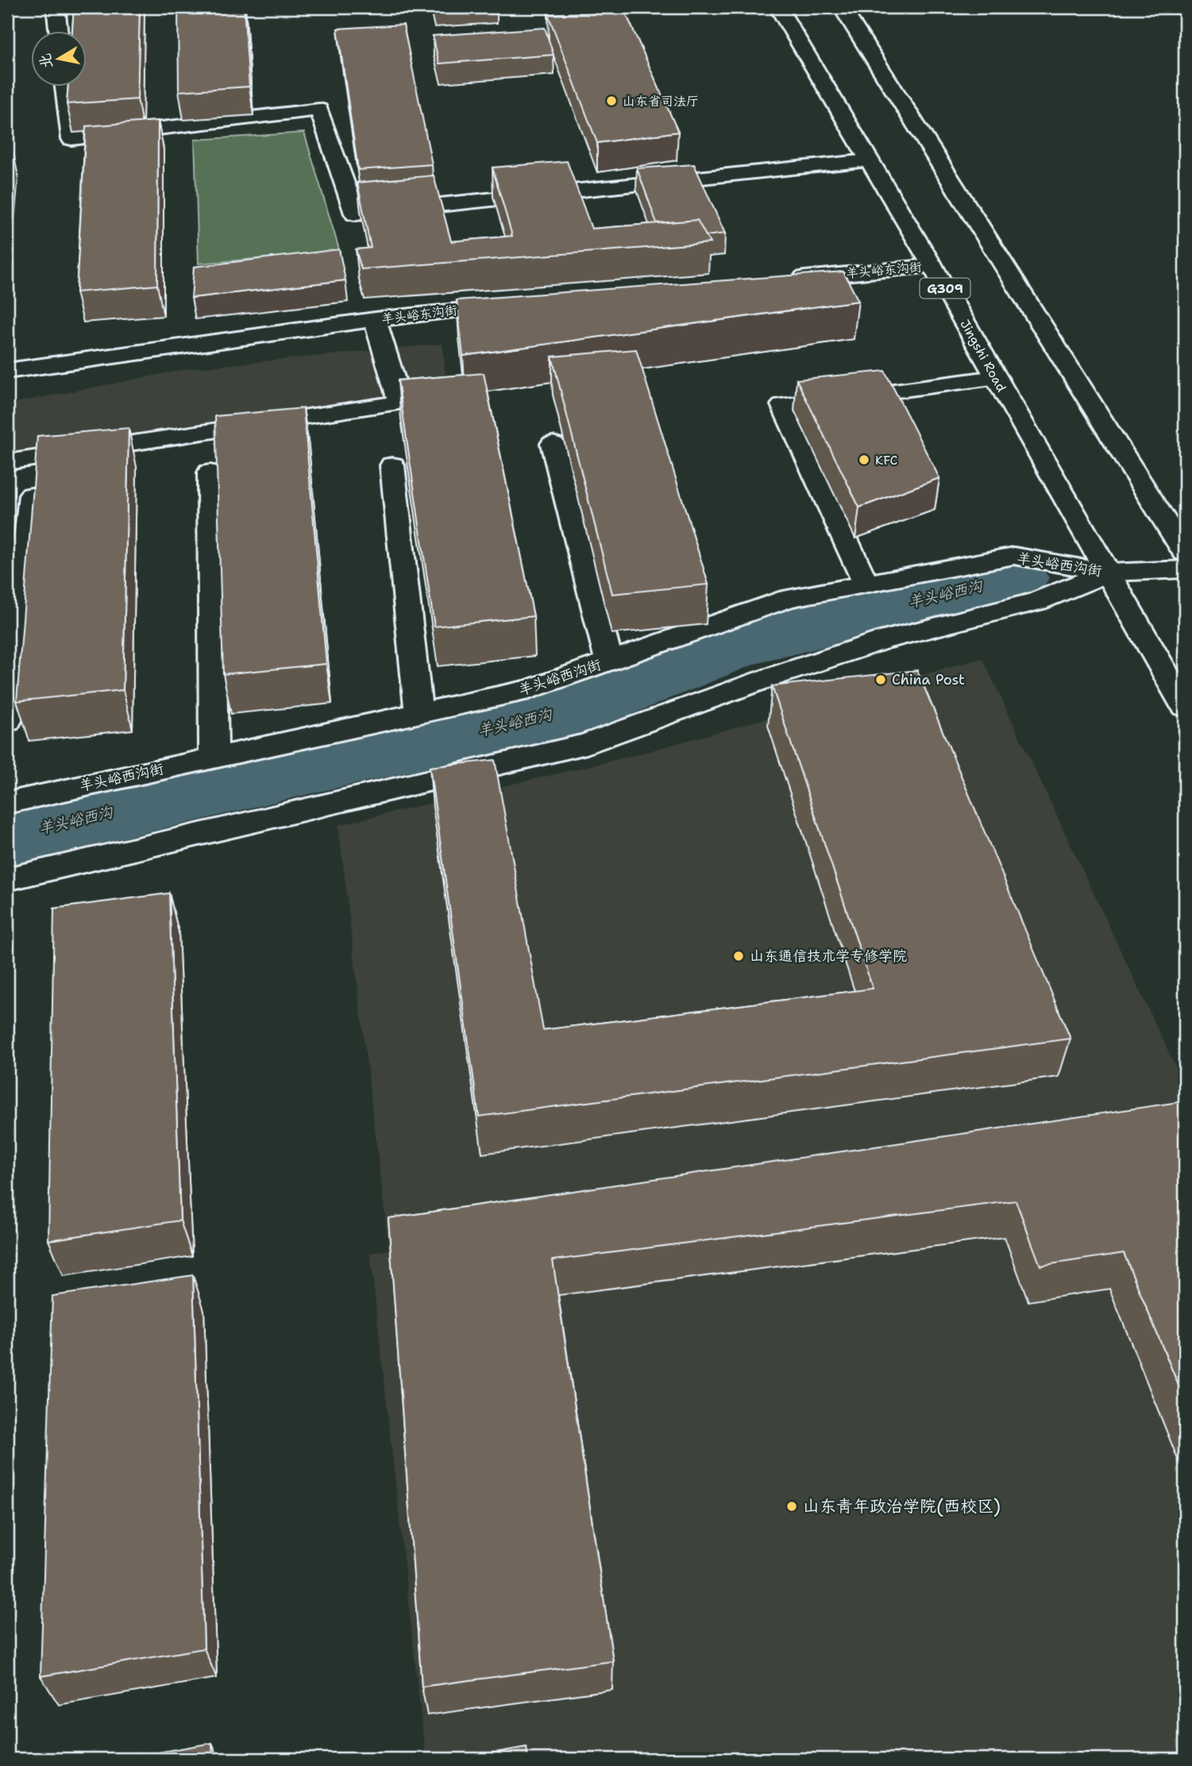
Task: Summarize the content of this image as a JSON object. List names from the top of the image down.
{
  "streets": {
    "main road": [
      "羊头峪东沟街",
      "G309",
      "Jingshi Road",
      "羊头峪西沟街"
    ]
  },
  "crossings": [
    ["羊头峪东沟街", "Jingshi Road"],
    ["Jingshi Road", "羊头峪西沟街"]
  ],
  "water": ["羊头峪西沟"],
  "places": [
    "山东省司法厅",
    "KFC",
    "China Post",
    "山东通信技术学专修学院",
    "山东青年政治学院(西校区)"
  ],
  "north": "left"
}
